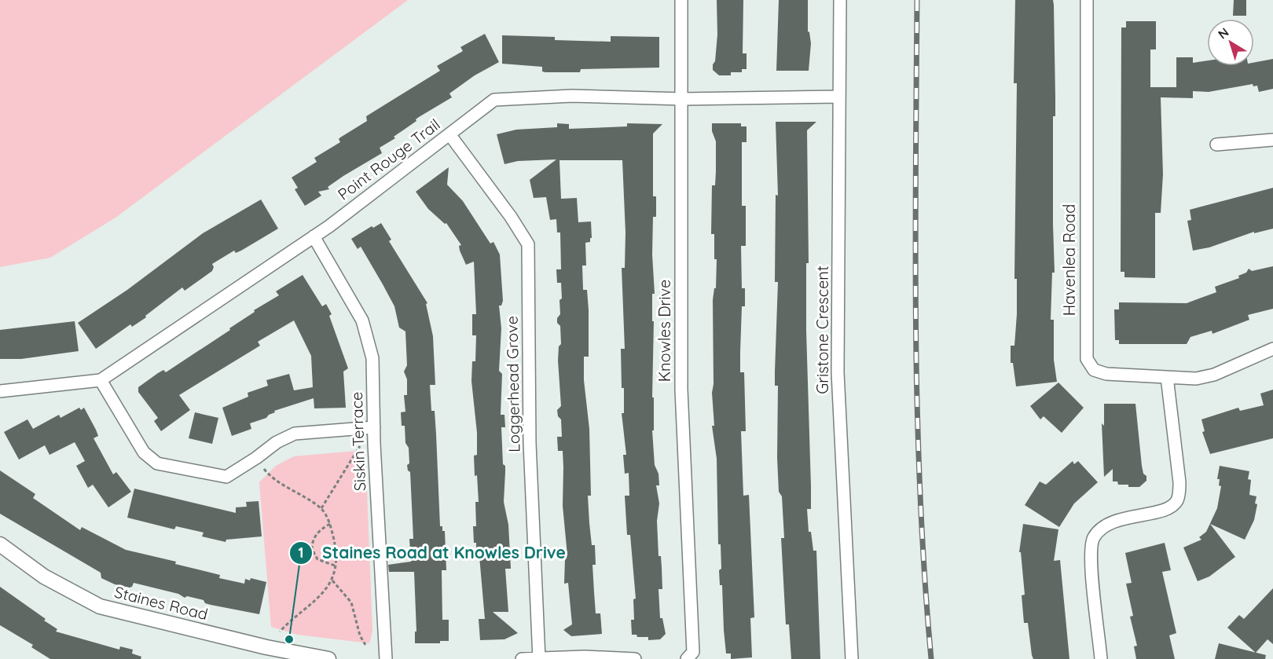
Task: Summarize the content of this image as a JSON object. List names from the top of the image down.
{
  "streets": {
    "street": [
      "Point Rouge Trail",
      "Havenlea Road",
      "Gristone Crescent",
      "Knowles Drive",
      "Loggerhead Grove",
      "Siskin Terrace",
      "Staines Road"
    ]
  },
  "crossings": [
    ["Point Rouge Trail", "Gristone Crescent"],
    ["Point Rouge Trail", "Knowles Drive"],
    ["Point Rouge Trail", "Loggerhead Grove"],
    ["Point Rouge Trail", "Siskin Terrace"]
  ],
  "places": ["Staines Road at Knowles Drive"],
  "north": "top left"
}
